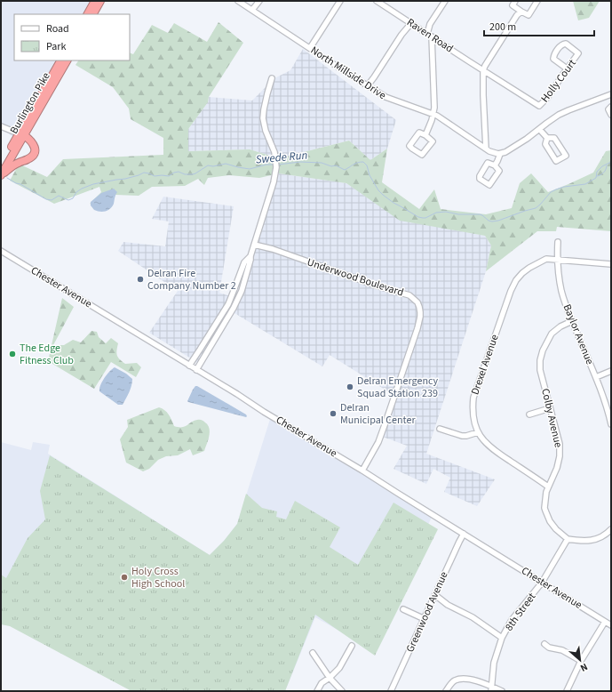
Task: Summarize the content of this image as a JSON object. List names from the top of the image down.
{
  "streets": {
    "highway": ["Burlington Pike"],
    "street": [
      "Raven Road",
      "North Millside Drive",
      "Holly Court",
      "Underwood Boulevard",
      "Chester Avenue",
      "Baylor Avenue",
      "Drexel Avenue",
      "Colby Avenue",
      "Greenwood Avenue",
      "8th Street"
    ]
  },
  "crossings": [
    ["Raven Road", "Holly Court"],
    ["Underwood Boulevard", "Chester Avenue"],
    ["Chester Avenue", "Greenwood Avenue"],
    ["Chester Avenue", "8th Street"],
    ["Baylor Avenue", "Drexel Avenue"],
    ["Baylor Avenue", "Colby Avenue"],
    ["Drexel Avenue", "Colby Avenue"],
    ["Colby Avenue", "8th Street"]
  ],
  "water": ["Swede Run"],
  "places": [
    "Delran Fire Company Number 2",
    "The Edge Fitness Club",
    "Delran Emergency Squad Station 239",
    "Delran Municipal Center",
    "Holy Cross High School"
  ],
  "legend": ["Road", "Park"],
  "scale_bar": "200 m",
  "north": "bottom right"
}
